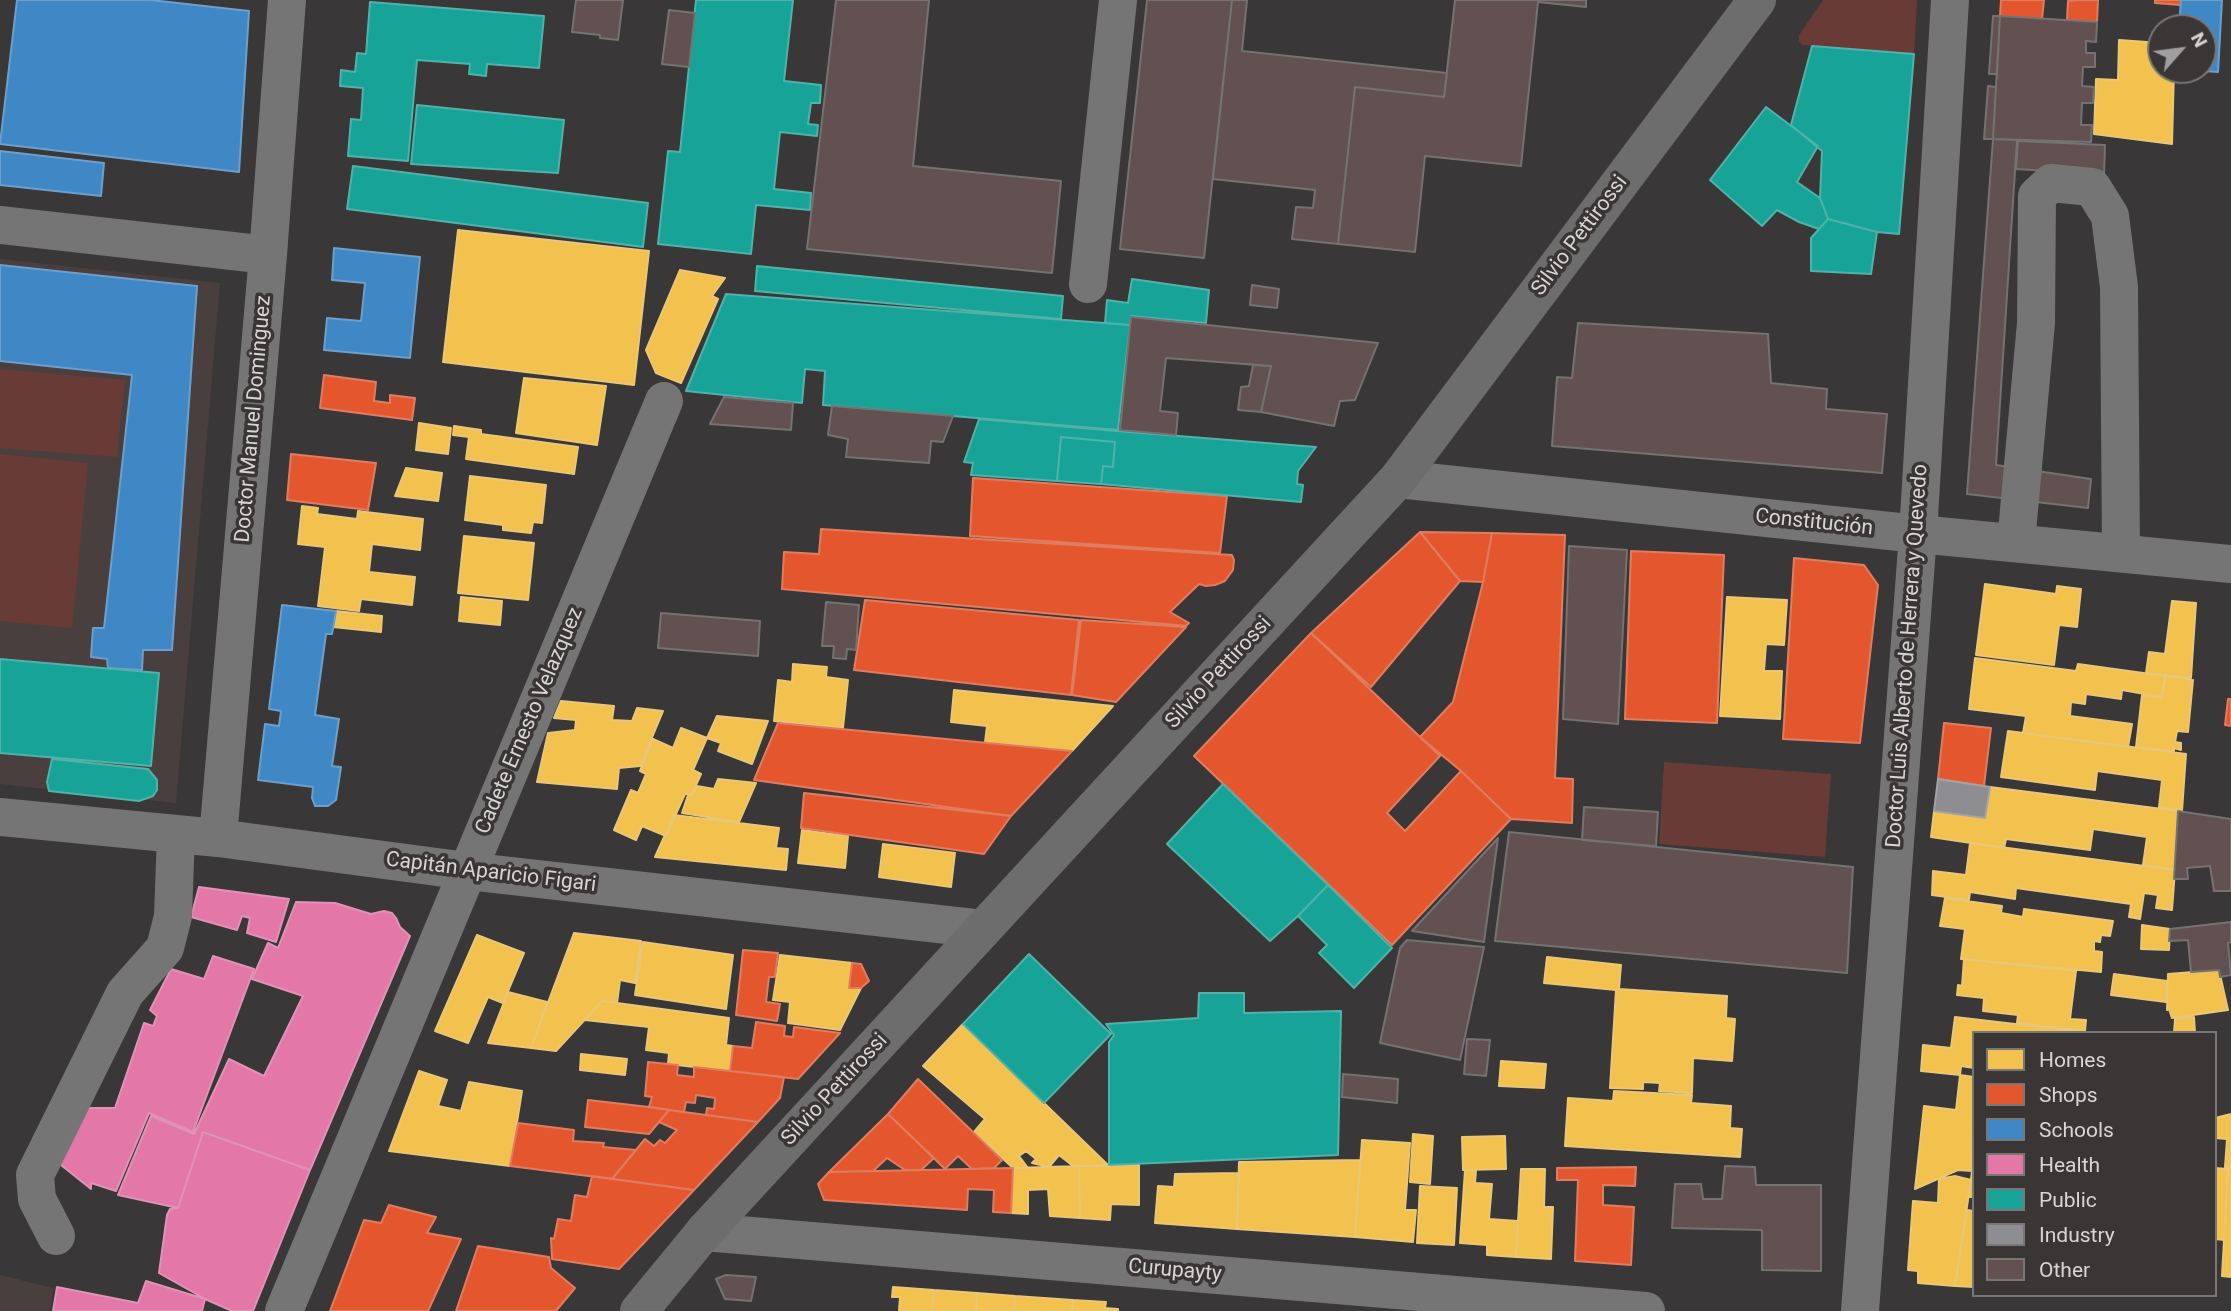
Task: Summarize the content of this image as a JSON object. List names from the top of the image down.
{
  "streets": {
    "main road": ["Silvio Pettirossi"],
    "street": [
      "Doctor Manuel Dominguez",
      "Constitución",
      "Doctor Luis Alberto de Herrera y Quevedo",
      "Cadete Ernesto Velazquez",
      "Capitán Aparicio Figari",
      "Curupayty"
    ]
  },
  "crossings": [
    ["Silvio Pettirossi", "Constitución"],
    ["Silvio Pettirossi", "Capitán Aparicio Figari"],
    ["Silvio Pettirossi", "Curupayty"],
    ["Doctor Manuel Dominguez", "Capitán Aparicio Figari"],
    ["Constitución", "Doctor Luis Alberto de Herrera y Quevedo"],
    ["Cadete Ernesto Velazquez", "Capitán Aparicio Figari"]
  ],
  "legend": [
    "Homes",
    "Shops",
    "Schools",
    "Health",
    "Public",
    "Industry",
    "Other"
  ],
  "north": "top right"
}
